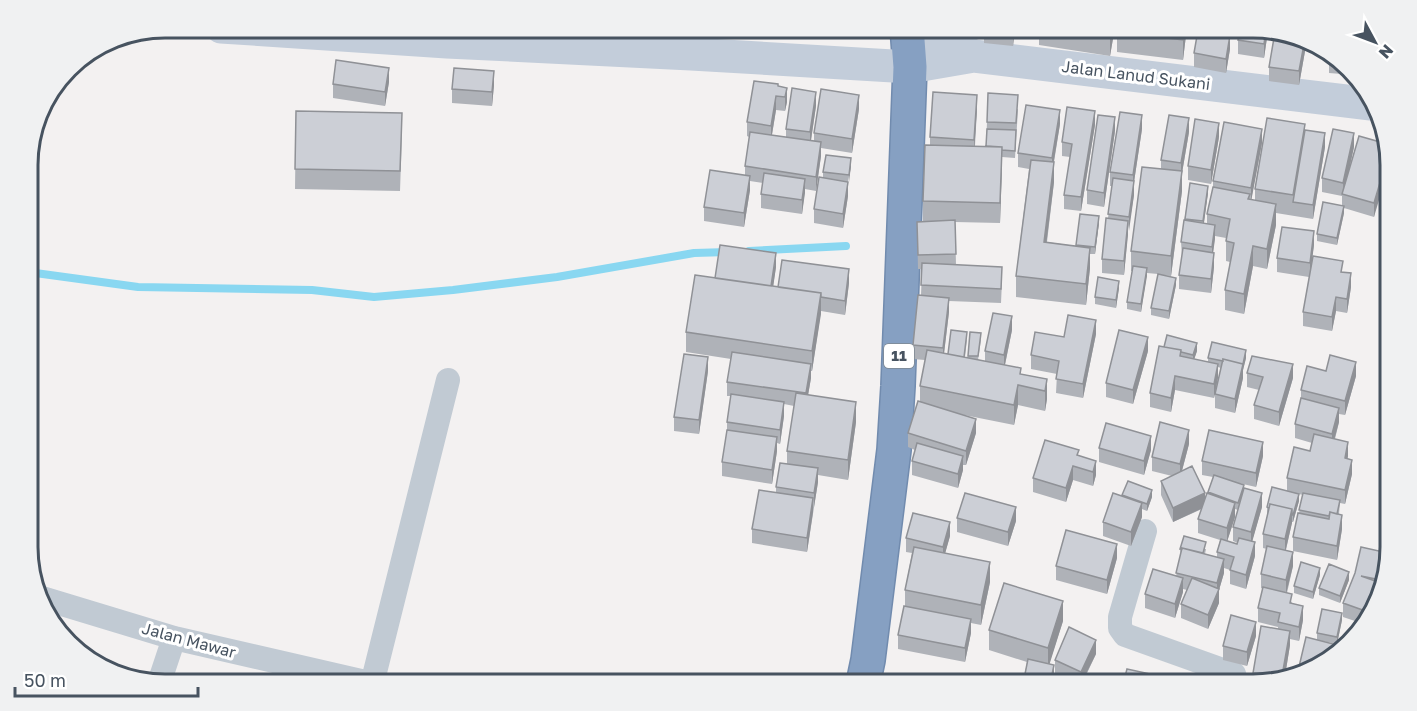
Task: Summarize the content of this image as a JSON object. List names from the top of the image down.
{
  "streets": {
    "highway": ["11"],
    "street": ["Jalan Lanud Sukani", "Jalan Mawar"]
  },
  "scale_bar": "50 m",
  "north": "bottom right"
}
